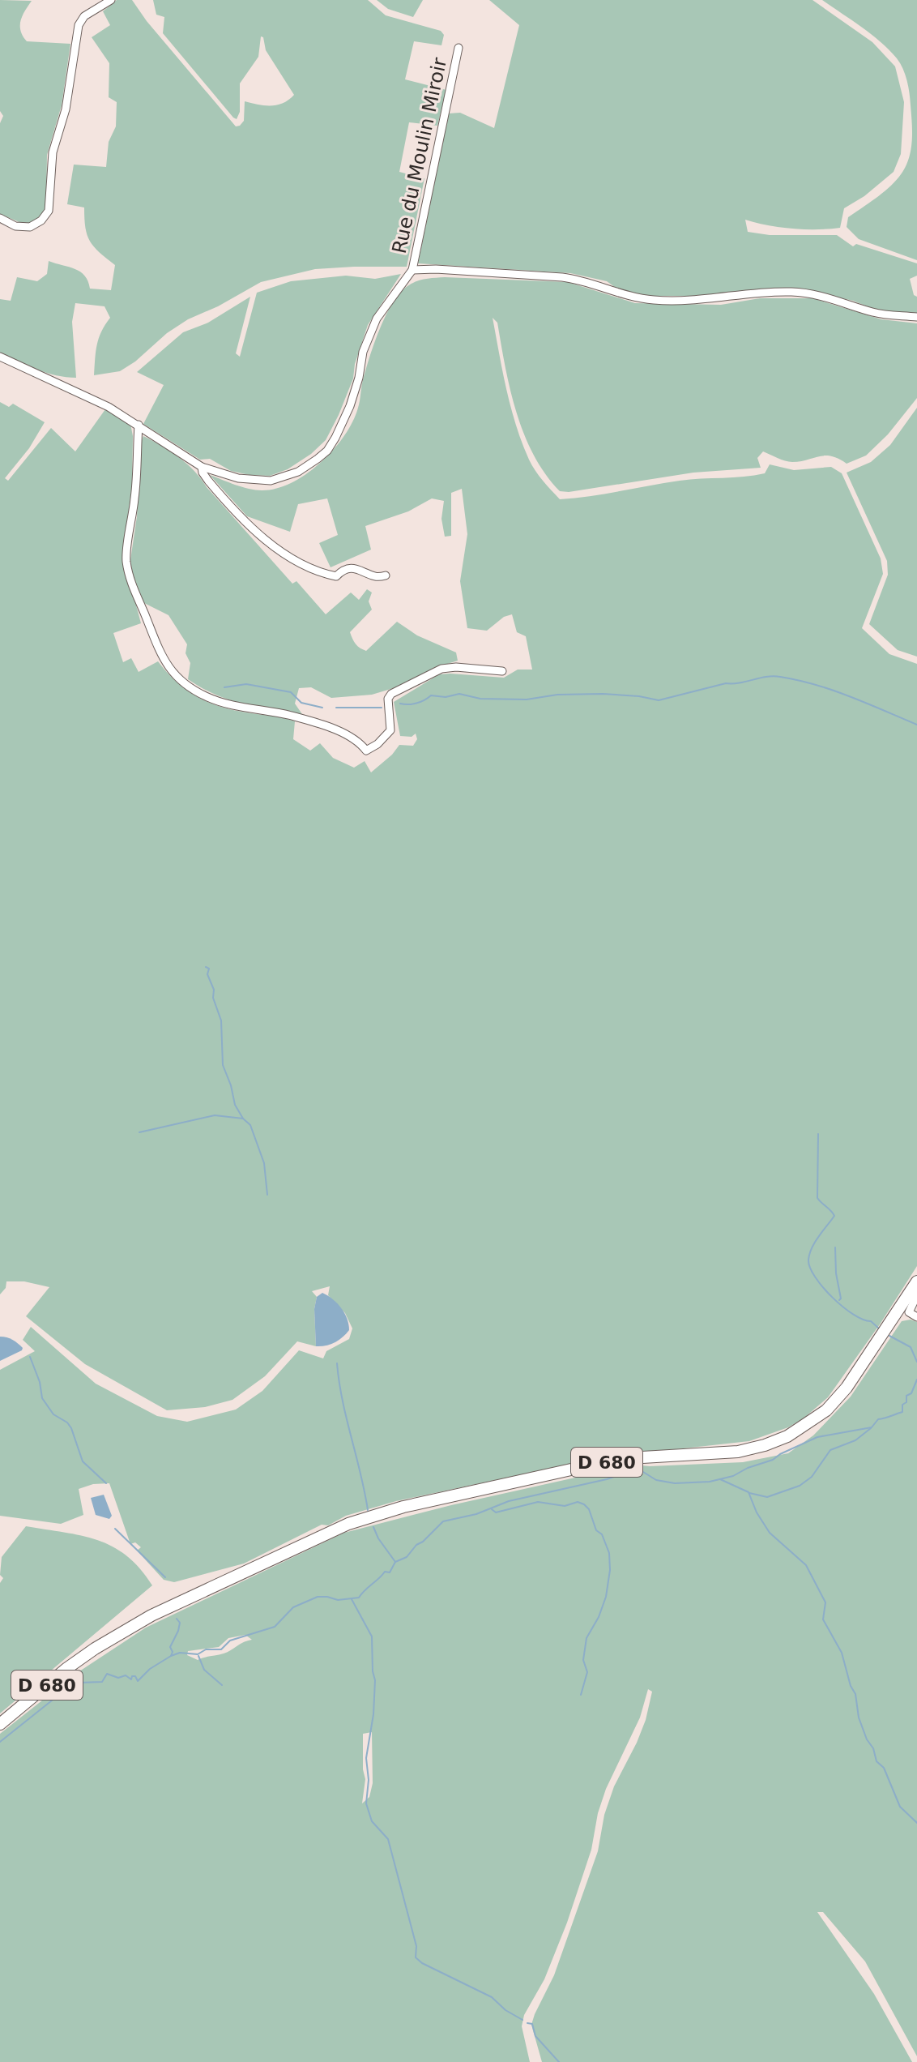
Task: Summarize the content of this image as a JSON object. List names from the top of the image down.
{
  "streets": {
    "main road": ["D 680"],
    "street": ["Rue du Moulin Miroir"]
  }
}
